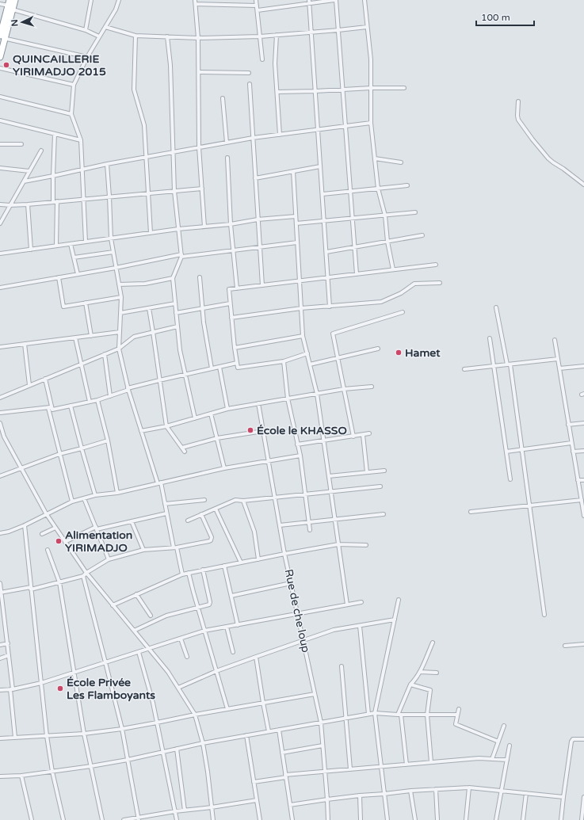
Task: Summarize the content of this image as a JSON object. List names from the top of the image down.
{
  "streets": {
    "street": ["Rue de che loup"]
  },
  "places": [
    "QUINCAILLERIE YIRIMADJO 2015",
    "Hamet",
    "École le KHASSO",
    "Alimentation YIRIMADJO",
    "École Privée Les Flamboyants"
  ],
  "scale_bar": "100 m",
  "north": "left"
}
